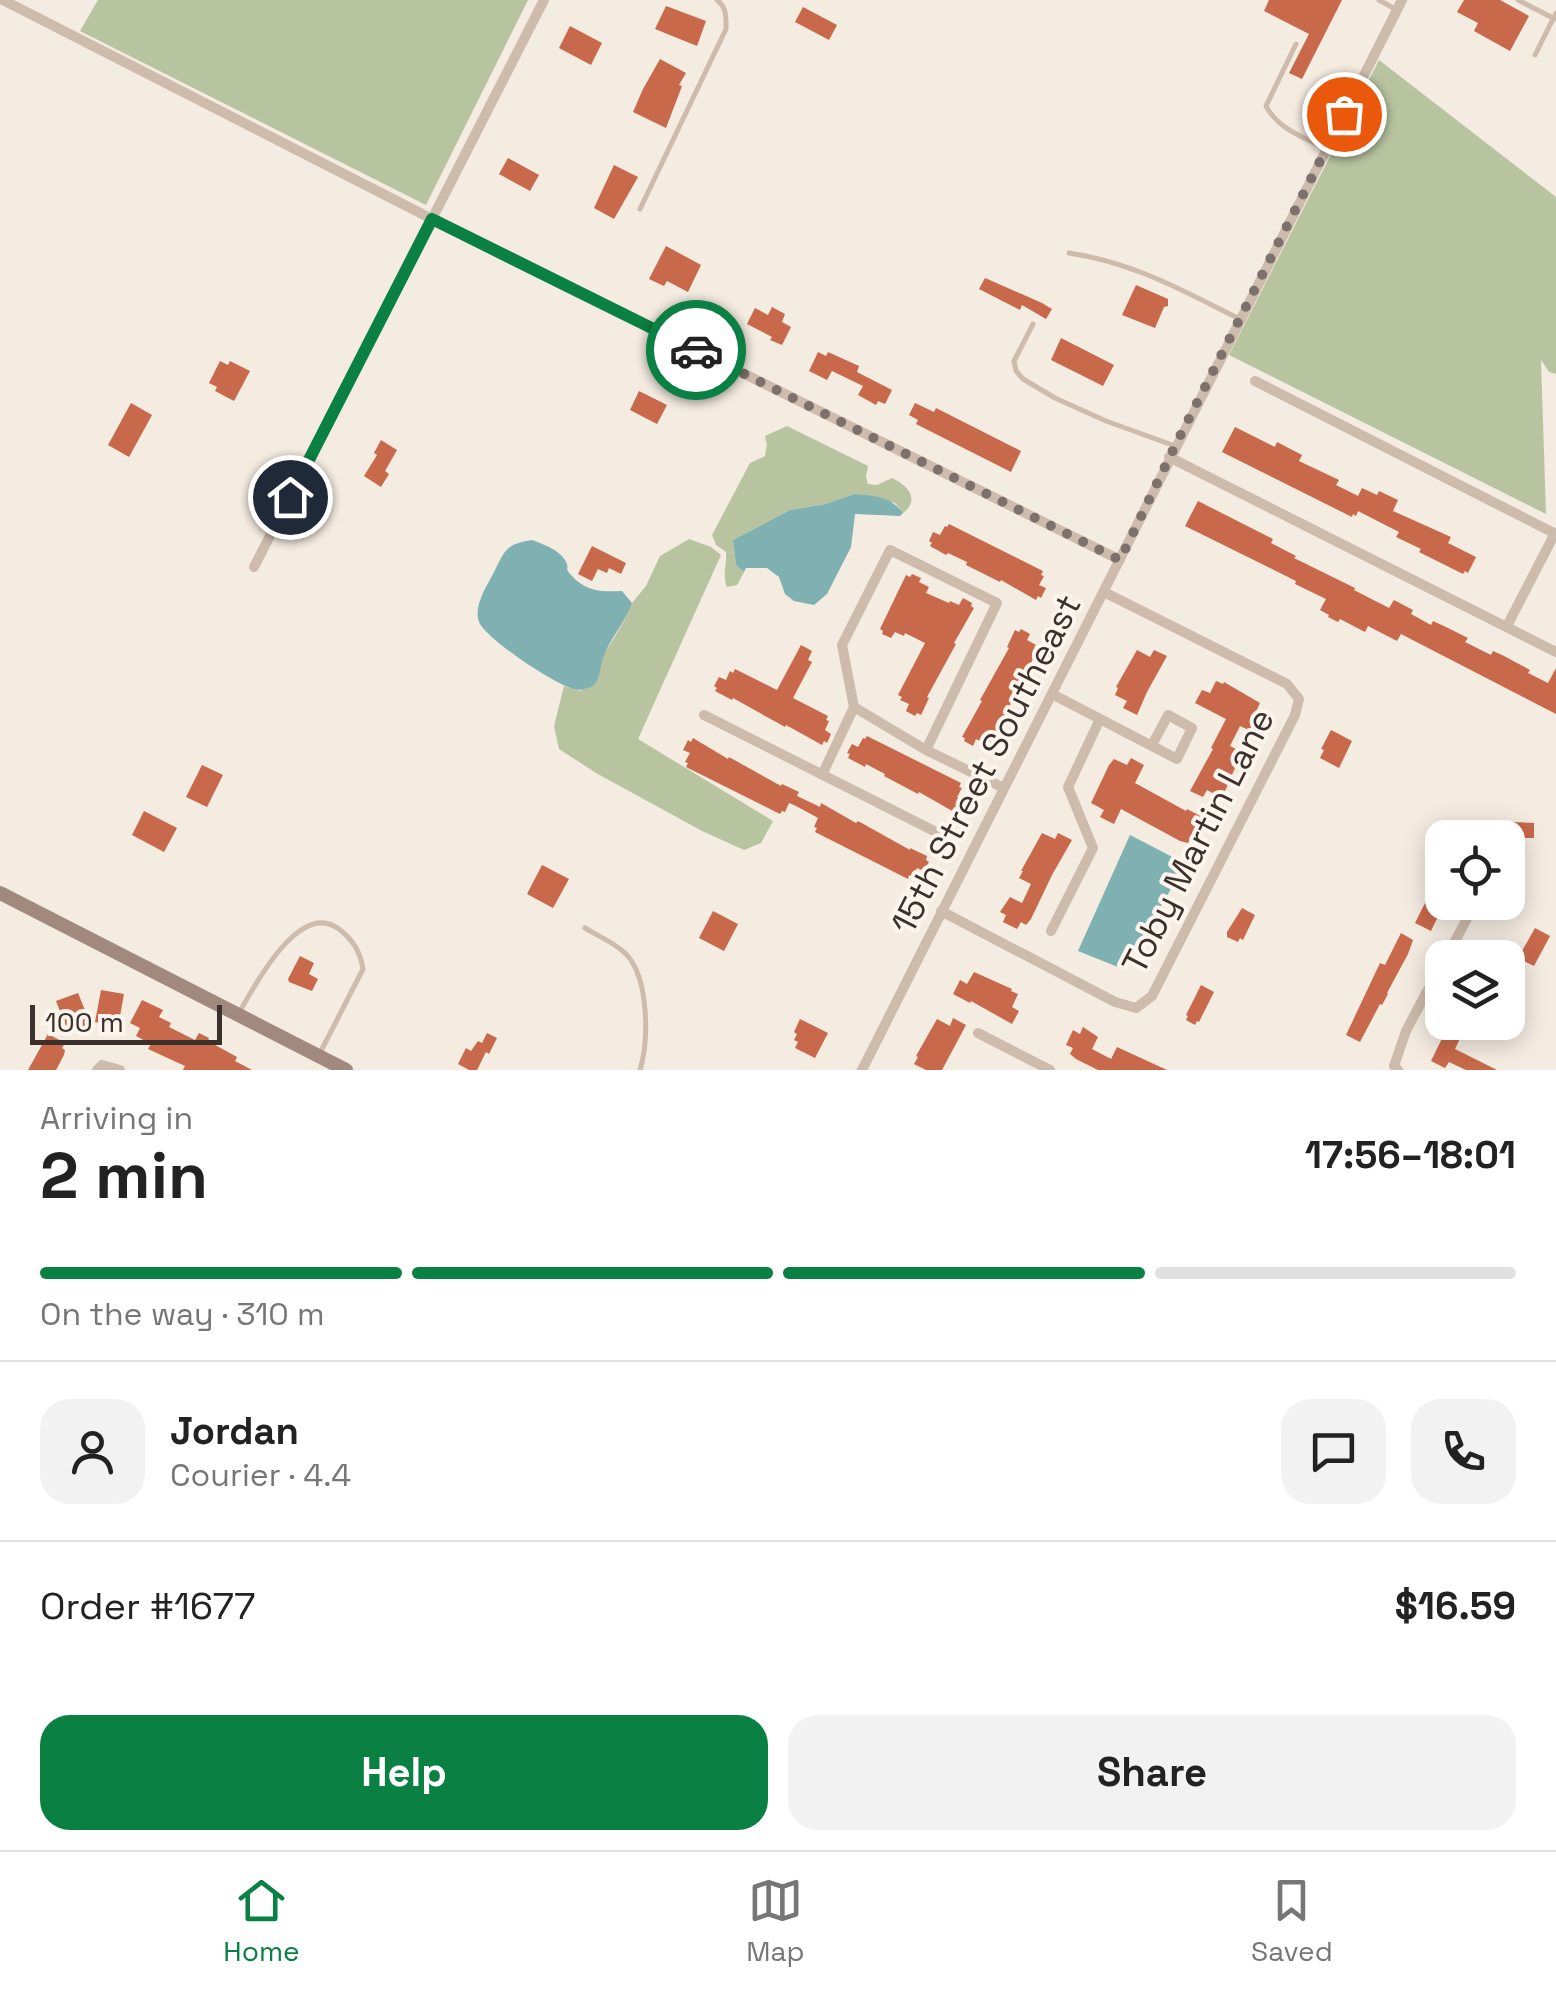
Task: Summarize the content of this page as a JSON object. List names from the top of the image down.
{
  "streets": {
    "street": ["15th Street Southeast", "Toby Martin Lane"]
  },
  "crossings": [
    ["15th Street Southeast", "Toby Martin Lane"]
  ],
  "scale_bar": "100 m",
  "page": {
    "scale": "100 m",
    "heading": ["2 min", "Arriving in", "17:56–18:01"],
    "panel": [
      "Jordan",
      "Courier · 4.4",
      "Order #1677",
      "$16.59"
    ],
    "bar": "On the way · 310 m",
    "buttons": ["Help", "Share"],
    "tabs": ["Home", "Map", "Saved"]
  }
}
